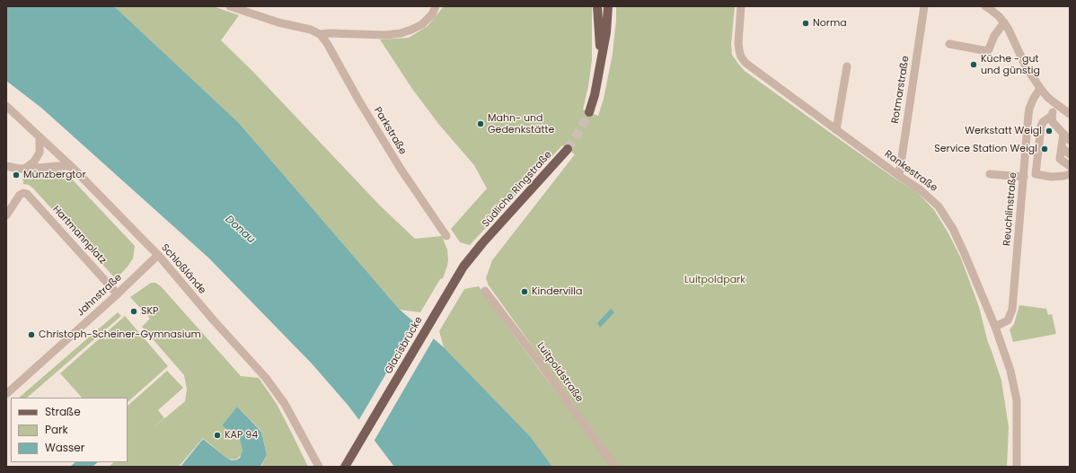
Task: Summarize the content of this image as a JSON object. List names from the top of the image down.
{
  "streets": {
    "main road": ["Südliche Ringstraße", "Glacisbrücke"],
    "street": [
      "Rotmarstraße",
      "Parkstraße",
      "Rankestraße",
      "Reuchlinstraße",
      "Hartmannplatz",
      "Schloßlände",
      "Jahnstraße",
      "Luitpoldstraße"
    ]
  },
  "crossings": [
    ["Rotmarstraße", "Rankestraße"],
    ["Rankestraße", "Reuchlinstraße"],
    ["Südliche Ringstraße", "Glacisbrücke"],
    ["Hartmannplatz", "Jahnstraße"],
    ["Schloßlände", "Jahnstraße"]
  ],
  "water": ["Donau"],
  "parks": ["Luitpoldpark"],
  "places": [
    "Norma",
    "Küche - gut und günstig",
    "Mahn- und Gedenkstätte",
    "Werkstatt Weigl",
    "Service Station Weigl",
    "Münzbergtor",
    "Kindervilla",
    "SKP",
    "Christoph-Scheiner-Gymnasium",
    "KAP 94"
  ],
  "legend": ["Straße", "Park", "Wasser"]
}
